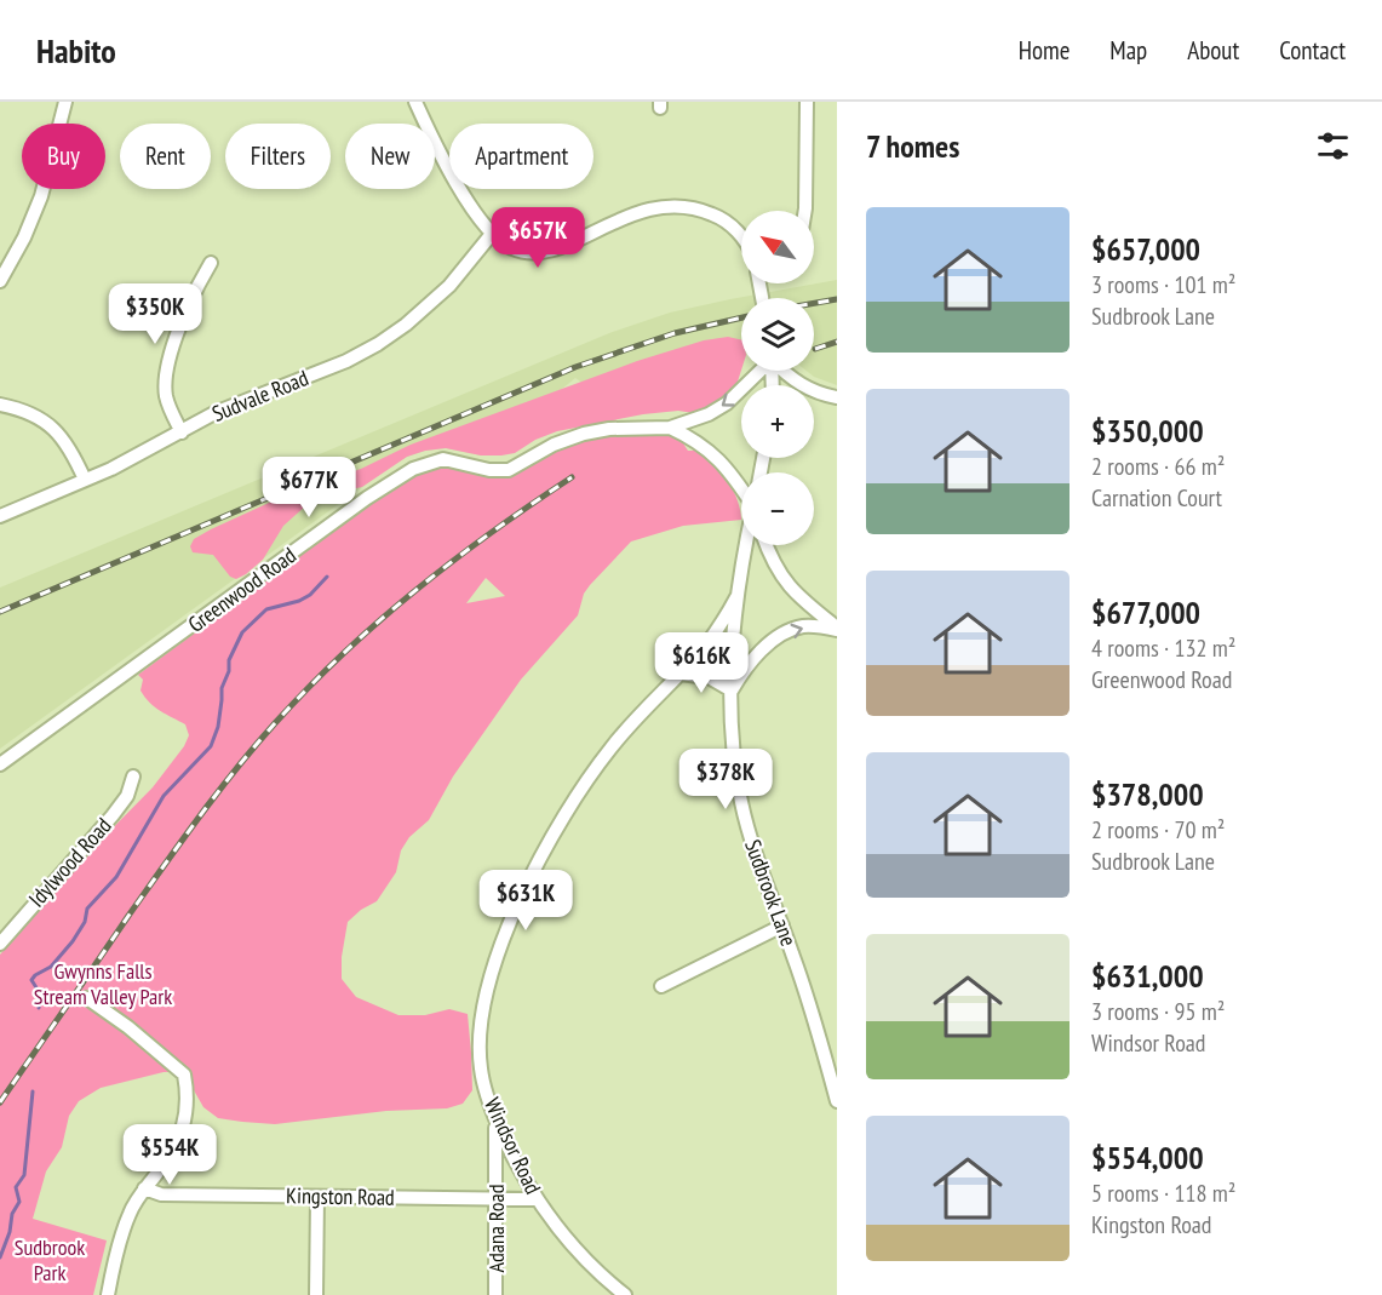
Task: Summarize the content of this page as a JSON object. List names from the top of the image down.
{
  "streets": {
    "street": [
      "Sudvale Road",
      "Greenwood Road",
      "Idylwood Road",
      "Sudbrook Lane",
      "Windsor Road",
      "Kingston Road",
      "Adana Road"
    ]
  },
  "crossings": [
    ["Sudbrook Lane", "Windsor Road"],
    ["Windsor Road", "Kingston Road"],
    ["Windsor Road", "Adana Road"],
    ["Kingston Road", "Adana Road"]
  ],
  "parks": ["Gwynns Falls Stream Valley Park", "Sudbrook Park"],
  "north": "top left",
  "page": {
    "header": "Habito",
    "nav": [
      "Home",
      "Map",
      "About",
      "Contact"
    ],
    "heading": "7 homes",
    "chip": [
      "Buy",
      "Rent",
      "Filters",
      "New",
      "Apartment"
    ],
    "list": [
      {
        "name": "$657,000",
        "note": "3 rooms · 101 m² · Sudbrook Lane"
      },
      {
        "name": "$350,000",
        "note": "2 rooms · 66 m² · Carnation Court"
      },
      {
        "name": "$677,000",
        "note": "4 rooms · 132 m² · Greenwood Road"
      },
      {
        "name": "$378,000",
        "note": "2 rooms · 70 m² · Sudbrook Lane"
      },
      {
        "name": "$631,000",
        "note": "3 rooms · 95 m² · Windsor Road"
      },
      {
        "name": "$554,000",
        "note": "5 rooms · 118 m² · Kingston Road"
      }
    ],
    "price": [
      "$657K",
      "$350K",
      "$677K",
      "$616K",
      "$378K",
      "$631K",
      "$554K"
    ],
    "map_buttons": ["+", "−"]
  }
}
